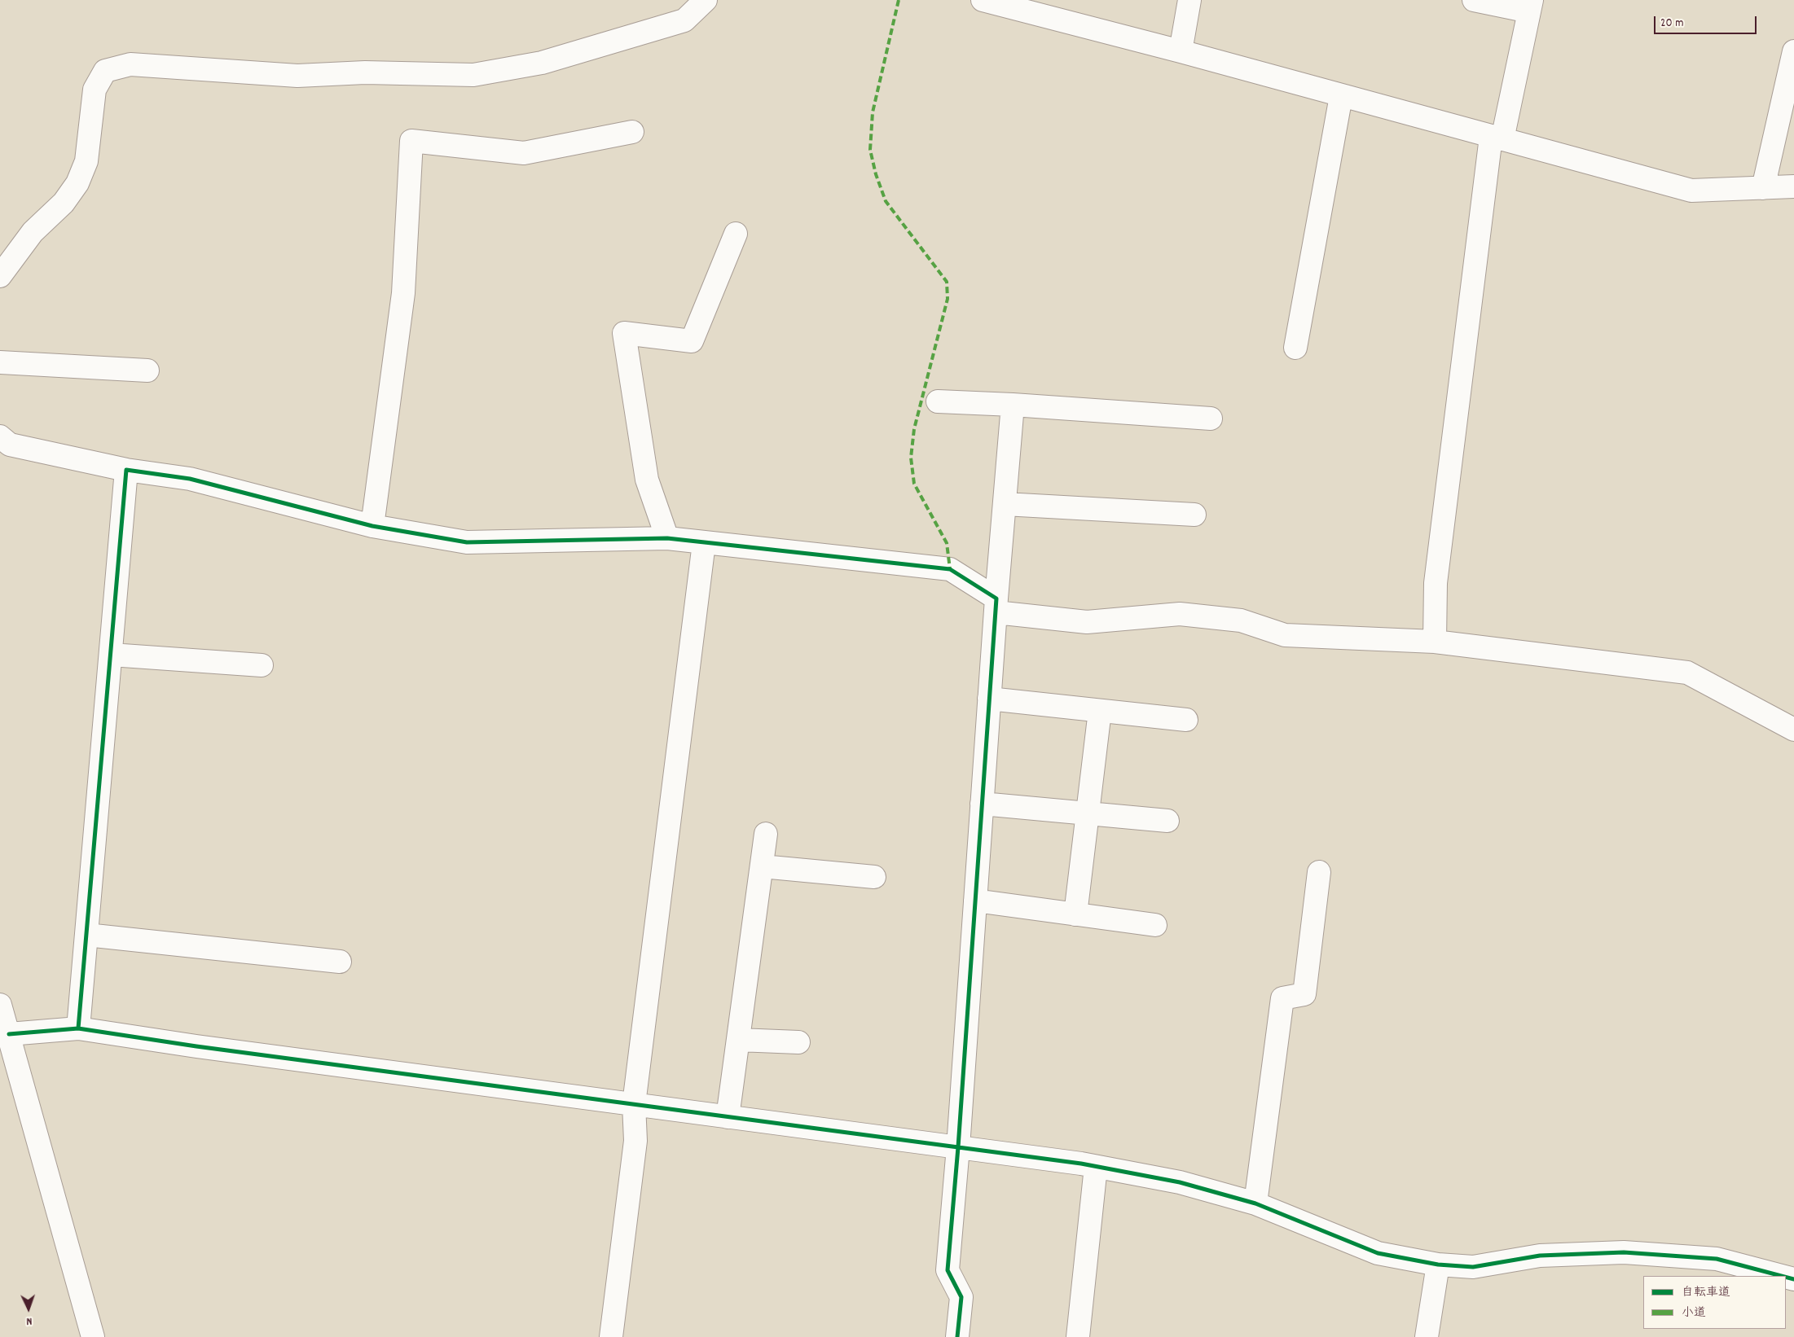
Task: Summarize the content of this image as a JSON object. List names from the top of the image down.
{
  "legend": ["自転車道", "小道"],
  "scale_bar": "20 m",
  "north": "bottom"
}
